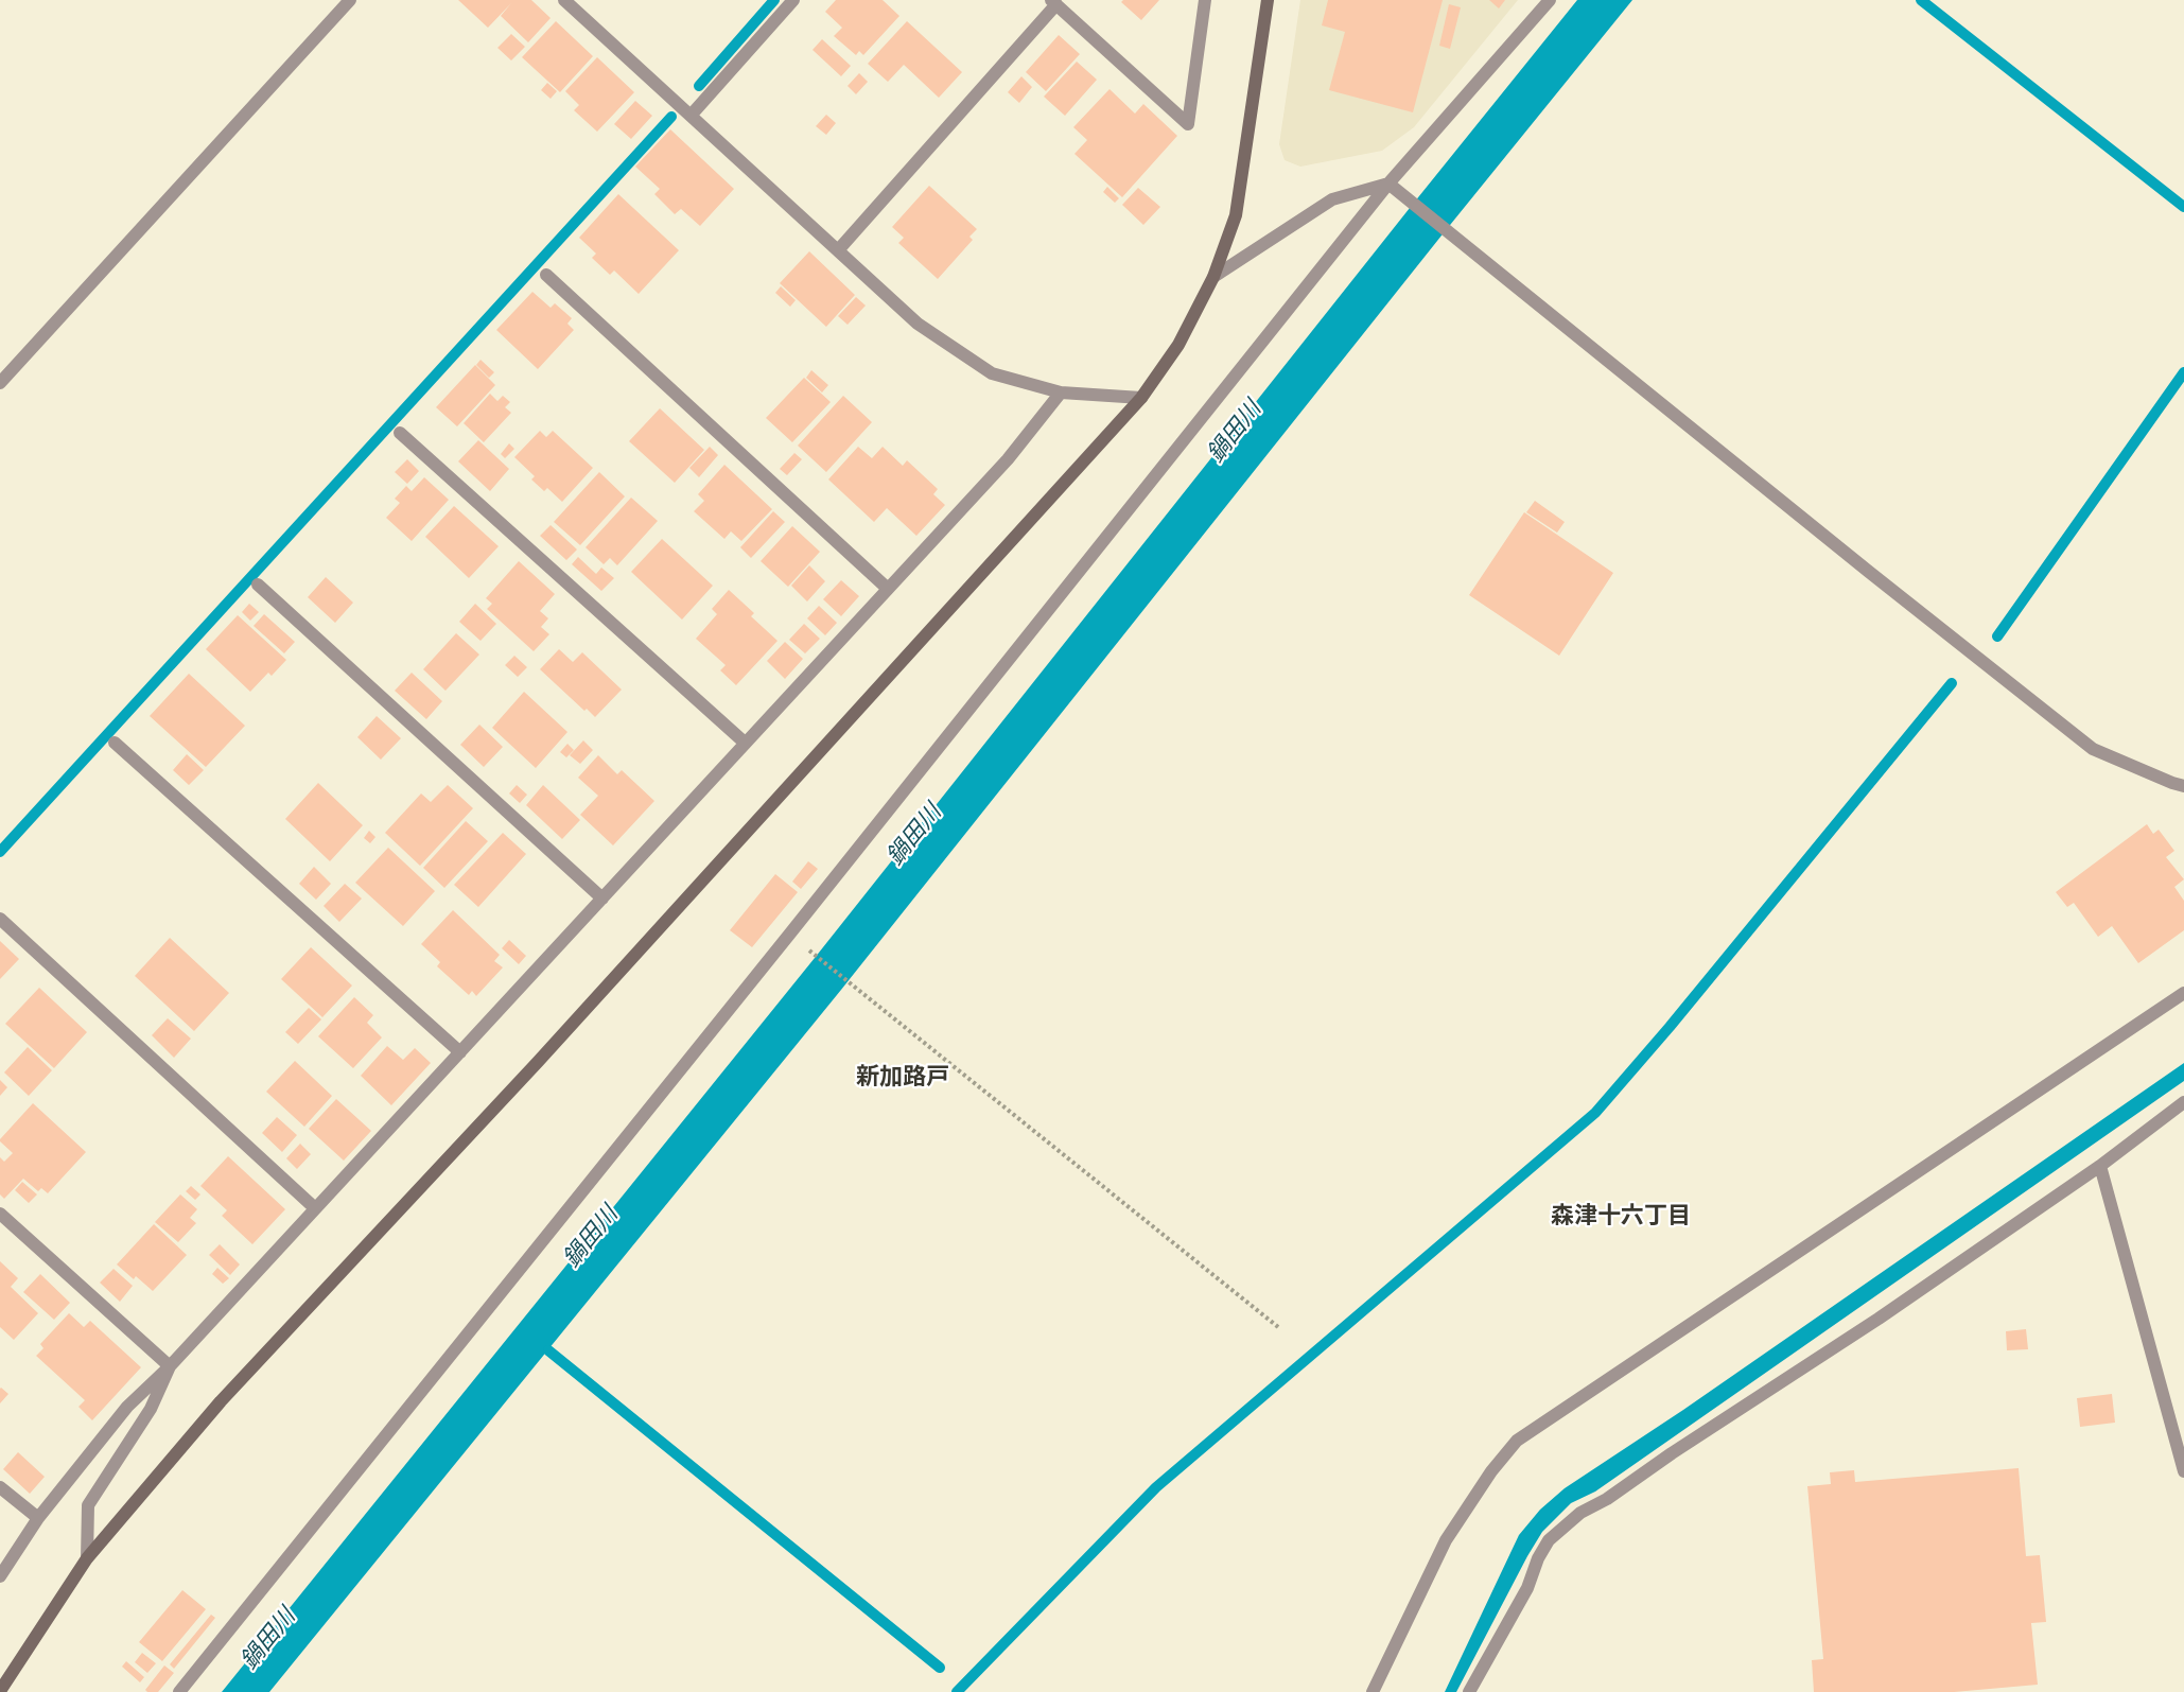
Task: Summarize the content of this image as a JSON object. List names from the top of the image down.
{
  "districts": ["新加路戸", "森津十六丁目"],
  "water": ["鍋田川"]
}
